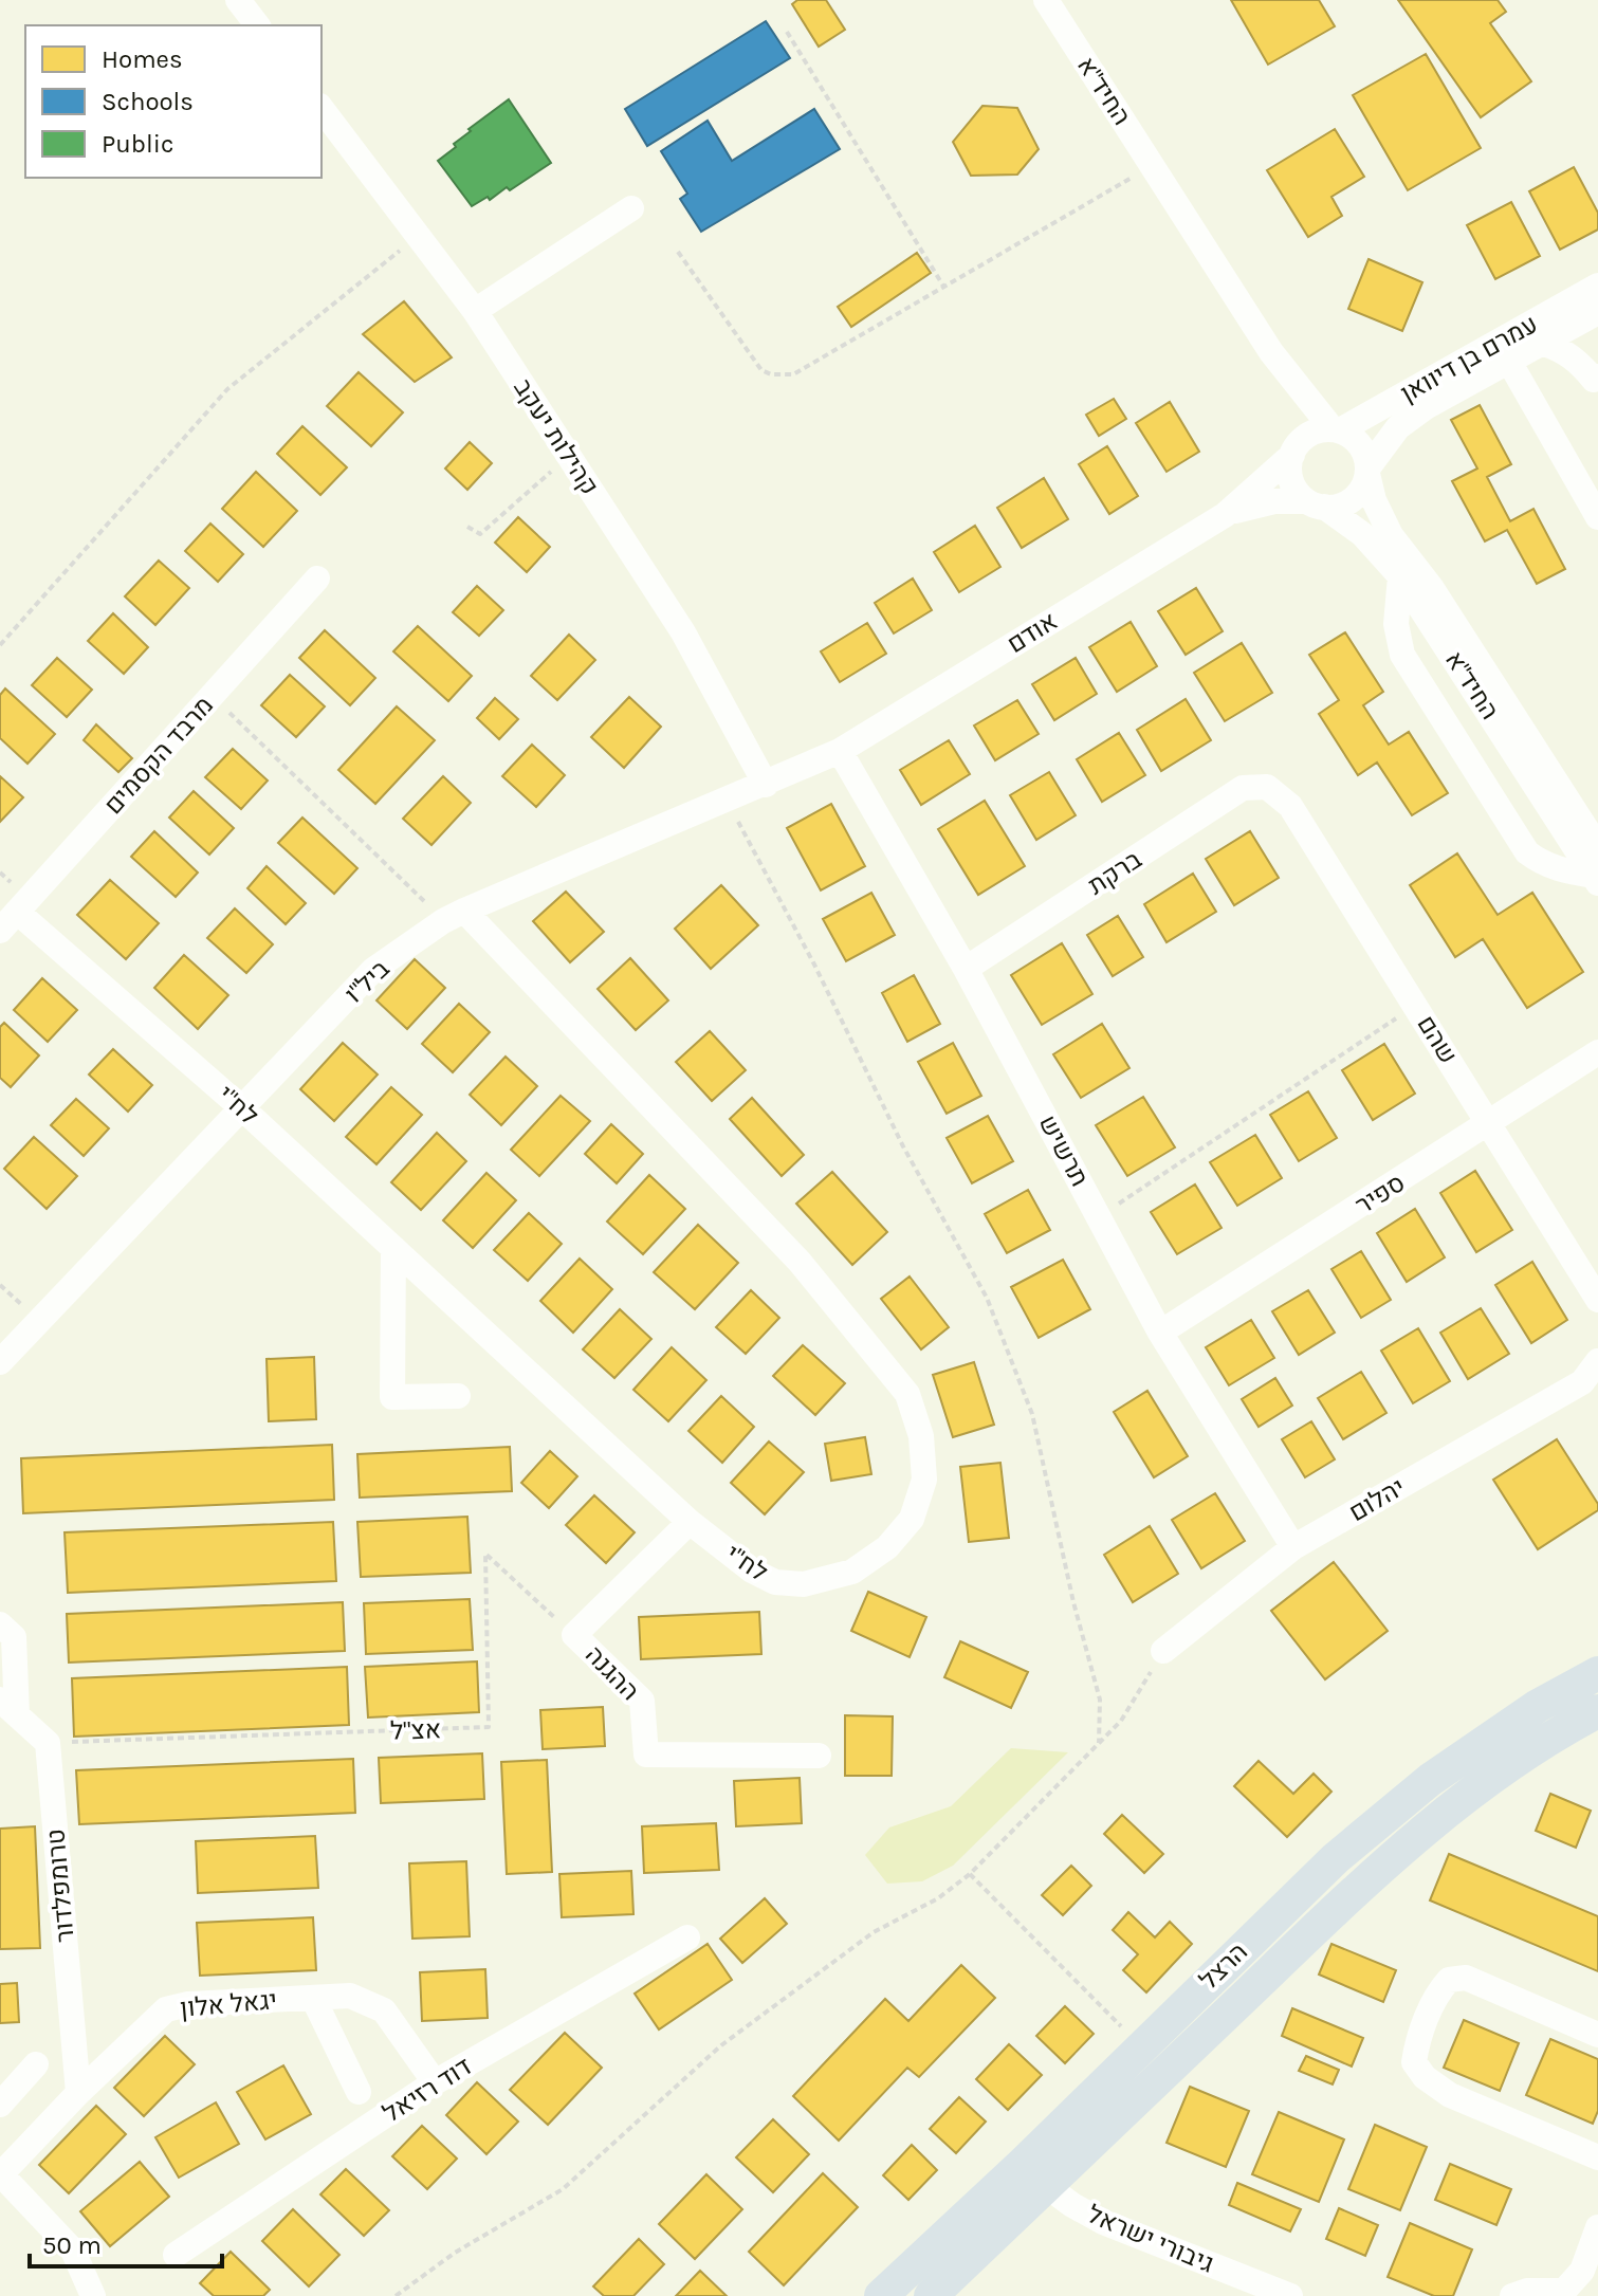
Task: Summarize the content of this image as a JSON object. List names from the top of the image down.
{
  "streets": {
    "main road": ["הרצל"],
    "street": [
      "החיד\"א",
      "עמרם בן דיוואן",
      "קהילות יעקב",
      "אודם",
      "מרבד הקסמים",
      "ברקת",
      "ביל\"ו",
      "שהם",
      "לח\"י",
      "תרשיש",
      "ספיר",
      "יהלום",
      "ההגנה",
      "טרומפלדור",
      "יגאל אלון",
      "דוד רזיאל",
      "גיבורי ישראל"
    ],
    "path": ["אצ\"ל"]
  },
  "crossings": [
    ["החיד\"א", "עמרם בן דיוואן"],
    ["החיד\"א", "אודם"],
    ["עמרם בן דיוואן", "אודם"],
    ["קהילות יעקב", "ביל\"ו"],
    ["אודם", "ביל\"ו"],
    ["אודם", "תרשיש"],
    ["מרבד הקסמים", "לח\"י"],
    ["ברקת", "שהם"],
    ["ברקת", "תרשיש"],
    ["ביל\"ו", "לח\"י"],
    ["ביל\"ו", "תרשיש"],
    ["שהם", "ספיר"],
    ["לח\"י", "ההגנה"],
    ["תרשיש", "ספיר"],
    ["תרשיש", "יהלום"],
    ["ההגנה", "אצ\"ל"],
    ["אצ\"ל", "טרומפלדור"],
    ["טרומפלדור", "יגאל אלון"],
    ["הרצל", "גיבורי ישראל"],
    ["יגאל אלון", "דוד רזיאל"]
  ],
  "legend": ["Homes", "Schools", "Public"],
  "scale_bar": "50 m"
}
